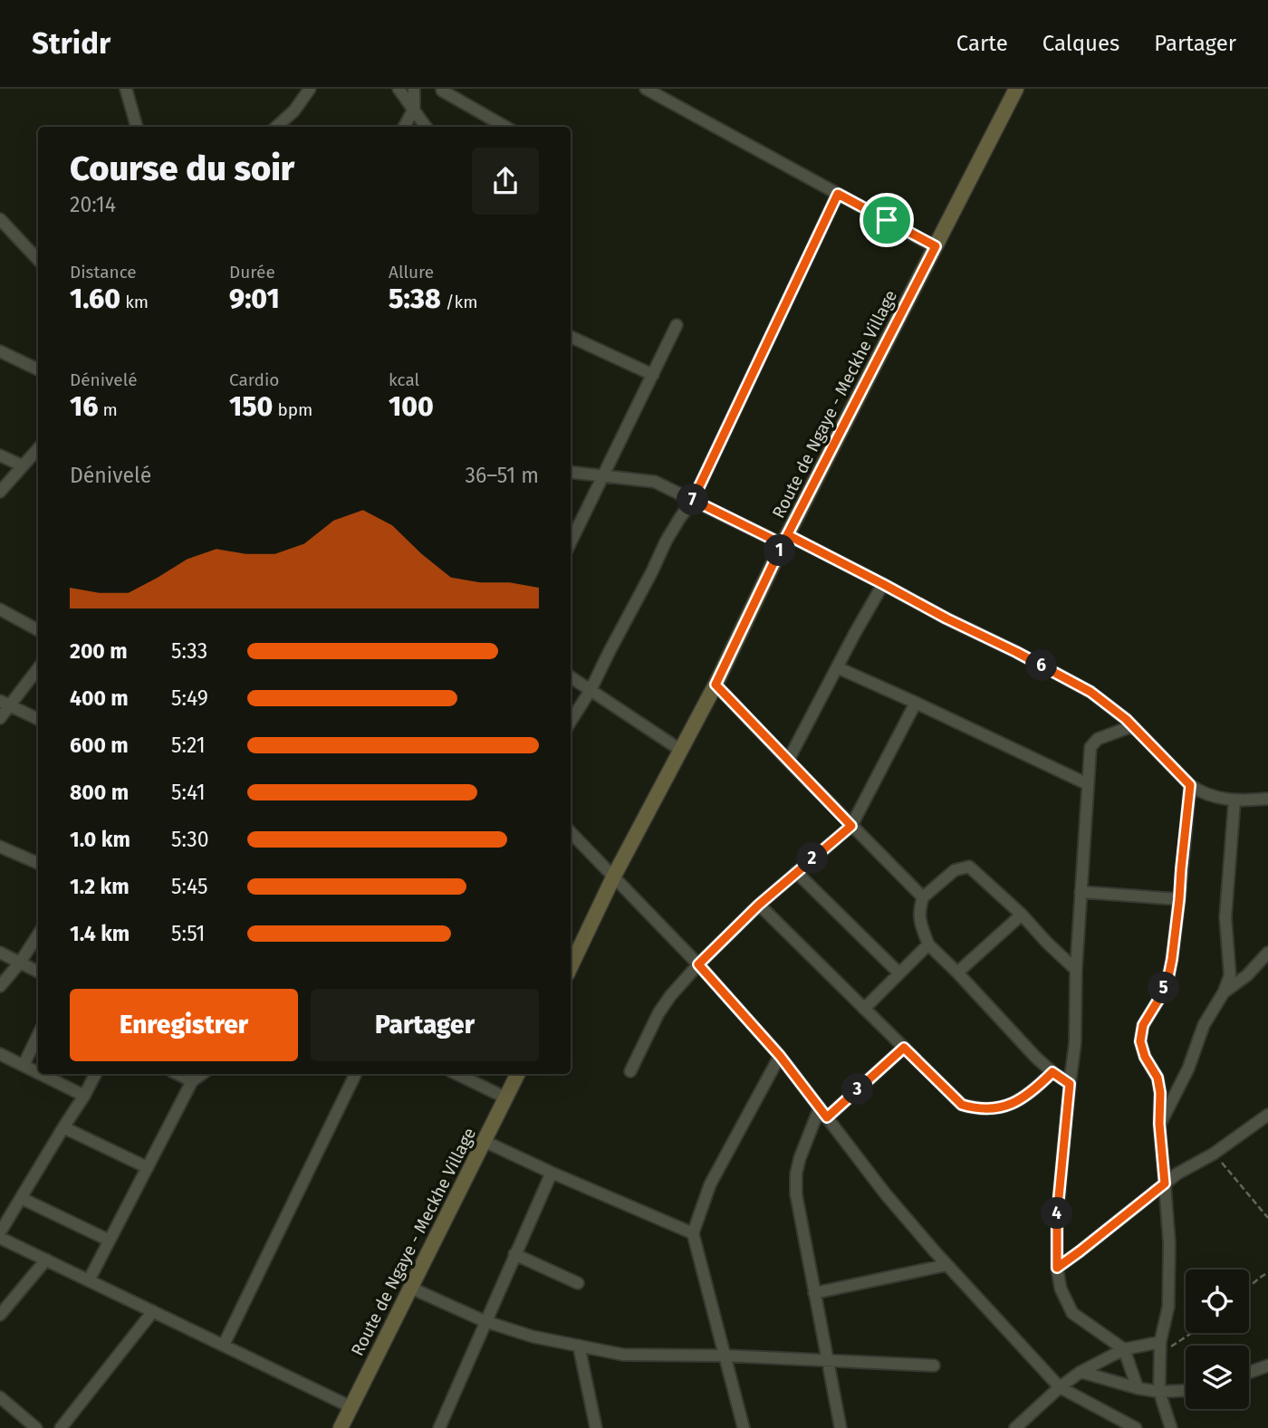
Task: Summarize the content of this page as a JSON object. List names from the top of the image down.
{
  "streets": {
    "main road": ["Route de Ngaye - Meckhe Village"]
  },
  "page": {
    "header": "Stridr",
    "nav": ["Carte", "Calques", "Partager"],
    "heading": ["Course du soir", "20:14"],
    "stats": [
      ["Distance", "1.60 km"],
      ["Durée", "9:01"],
      ["Allure", "5:38 /km"],
      ["Dénivelé", "16 m"],
      ["Cardio", "150 bpm"],
      ["kcal", "100"]
    ],
    "chart": ["Dénivelé", "36–51 m"],
    "pins": [
      "7",
      "1",
      "6",
      "2",
      "5",
      "3",
      "4"
    ],
    "list": [
      {
        "name": "200 m",
        "note": "5:33"
      },
      {
        "name": "400 m",
        "note": "5:49"
      },
      {
        "name": "600 m",
        "note": "5:21"
      },
      {
        "name": "800 m",
        "note": "5:41"
      },
      {
        "name": "1.0 km",
        "note": "5:30"
      },
      {
        "name": "1.2 km",
        "note": "5:45"
      },
      {
        "name": "1.4 km",
        "note": "5:51"
      }
    ],
    "buttons": ["Enregistrer", "Partager"]
  }
}
